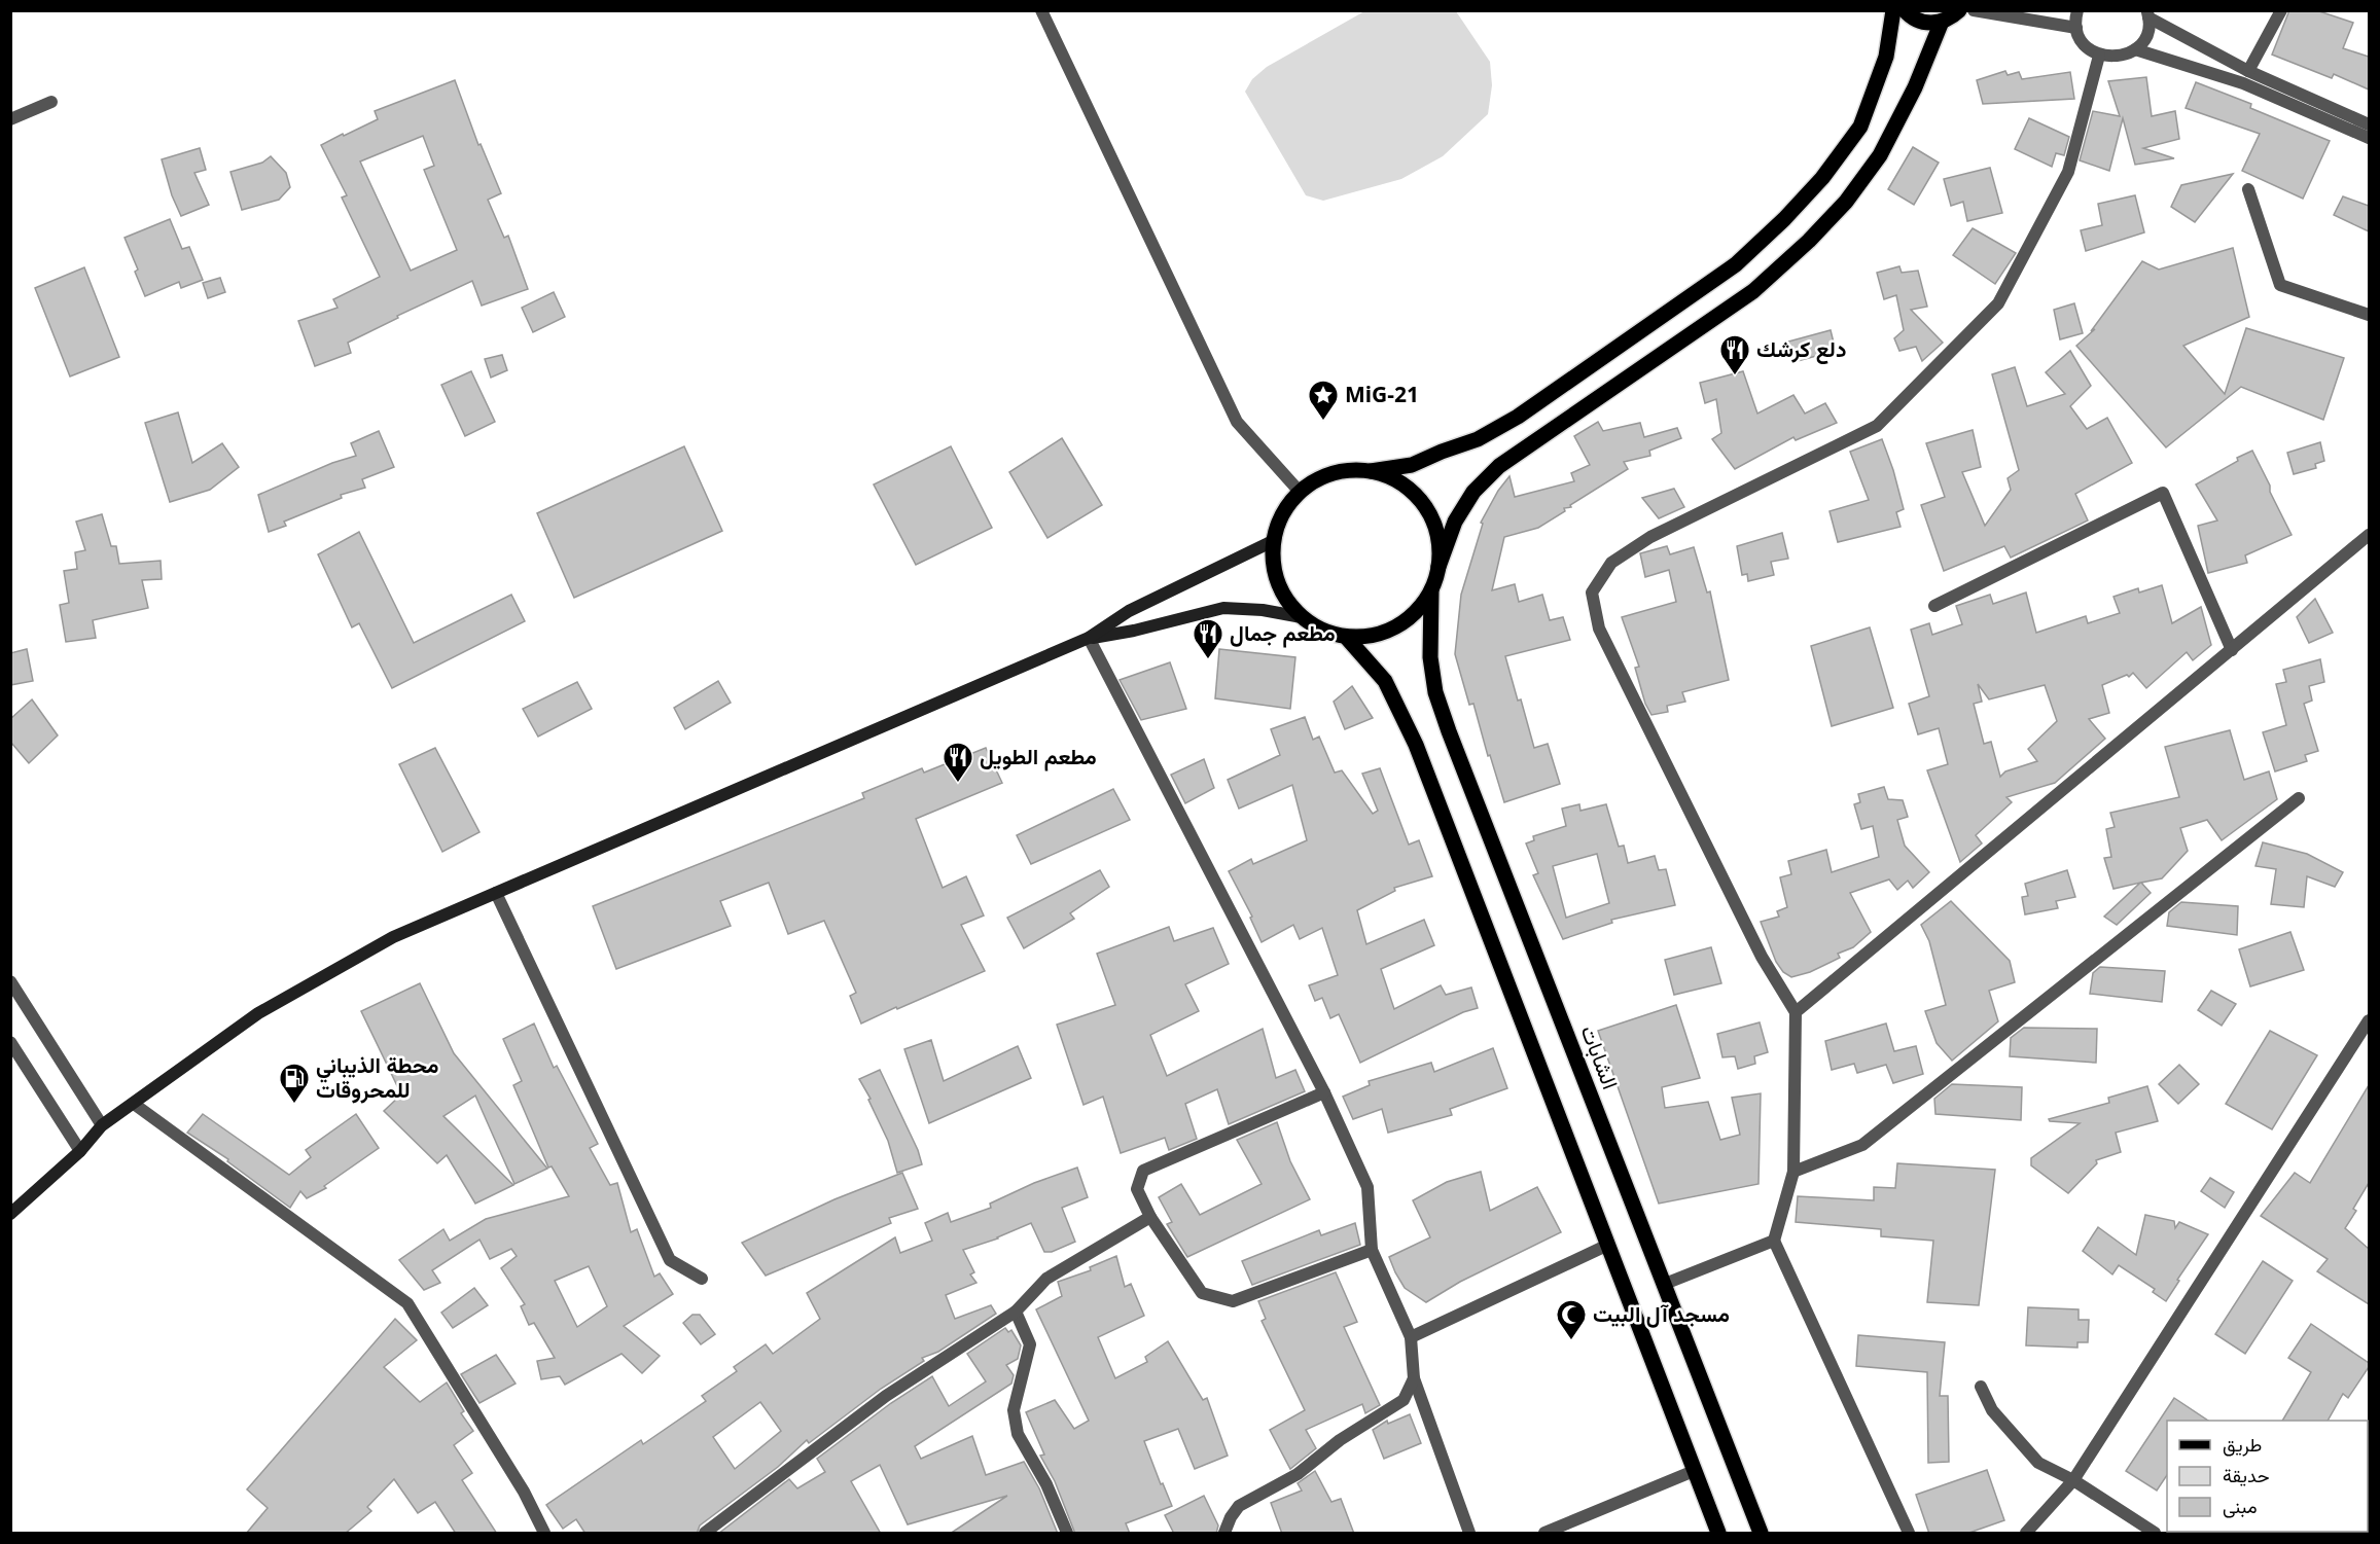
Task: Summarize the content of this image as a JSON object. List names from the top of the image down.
{
  "streets": {
    "main road": ["الشابات"]
  },
  "places": {
    "restaurant": ["دلع كرشك", "مطعم جمال", "مطعم الطويل"],
    "place": ["MiG-21"],
    "fuel station": ["محطة الذيباني للمحروقات"],
    "mosque": ["مسجد آل البيت"]
  },
  "legend": ["طريق", "حديقة", "مبنى"]
}
